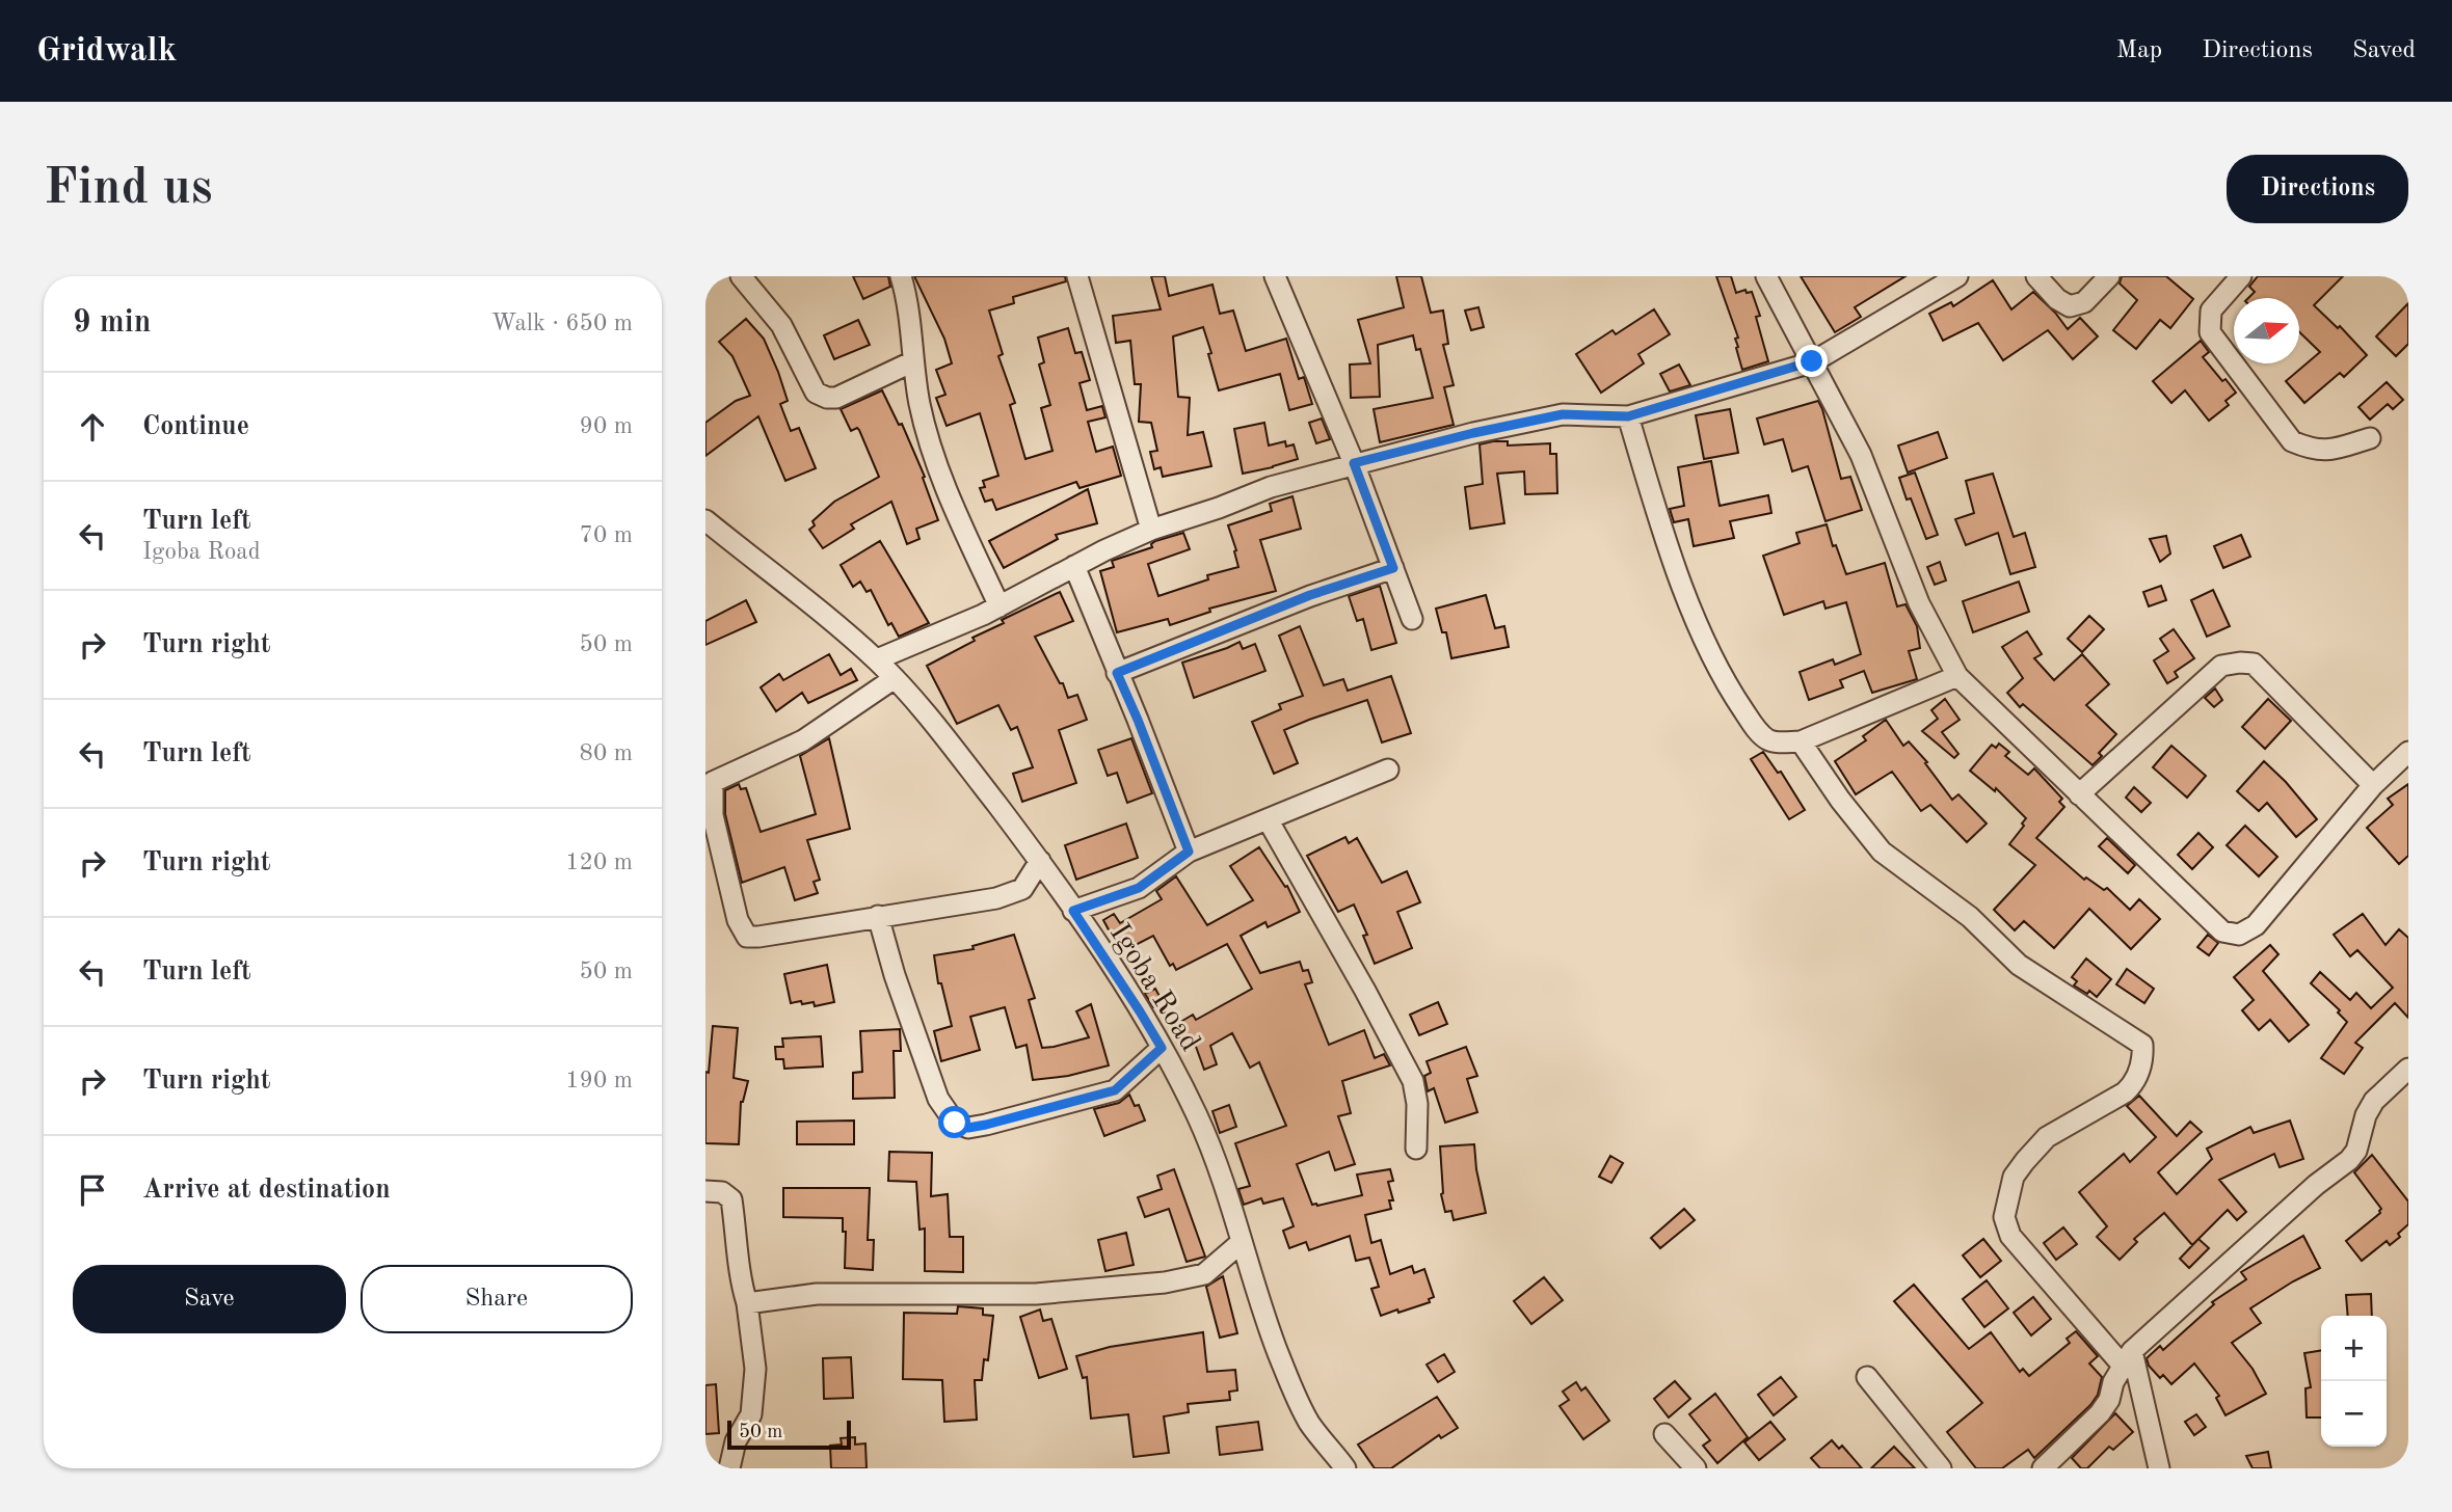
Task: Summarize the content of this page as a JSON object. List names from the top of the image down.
{
  "streets": {
    "street": ["Igoba Road"]
  },
  "scale_bar": "50 m",
  "north": "right",
  "page": {
    "header": "Gridwalk",
    "nav": ["Map", "Directions", "Saved"],
    "buttons": [
      "Directions",
      ["Save", "Share"]
    ],
    "title": "Find us",
    "heading": ["9 min", "Walk · 650 m"],
    "list": [
      ["Continue", "90 m"],
      ["Turn left", "Igoba Road", "70 m"],
      ["Turn right", "50 m"],
      ["Turn left", "80 m"],
      ["Turn right", "120 m"],
      ["Turn left", "50 m"],
      ["Turn right", "190 m"],
      "Arrive at destination"
    ],
    "map_buttons": ["+", "−"],
    "scale": "50 m"
  }
}
